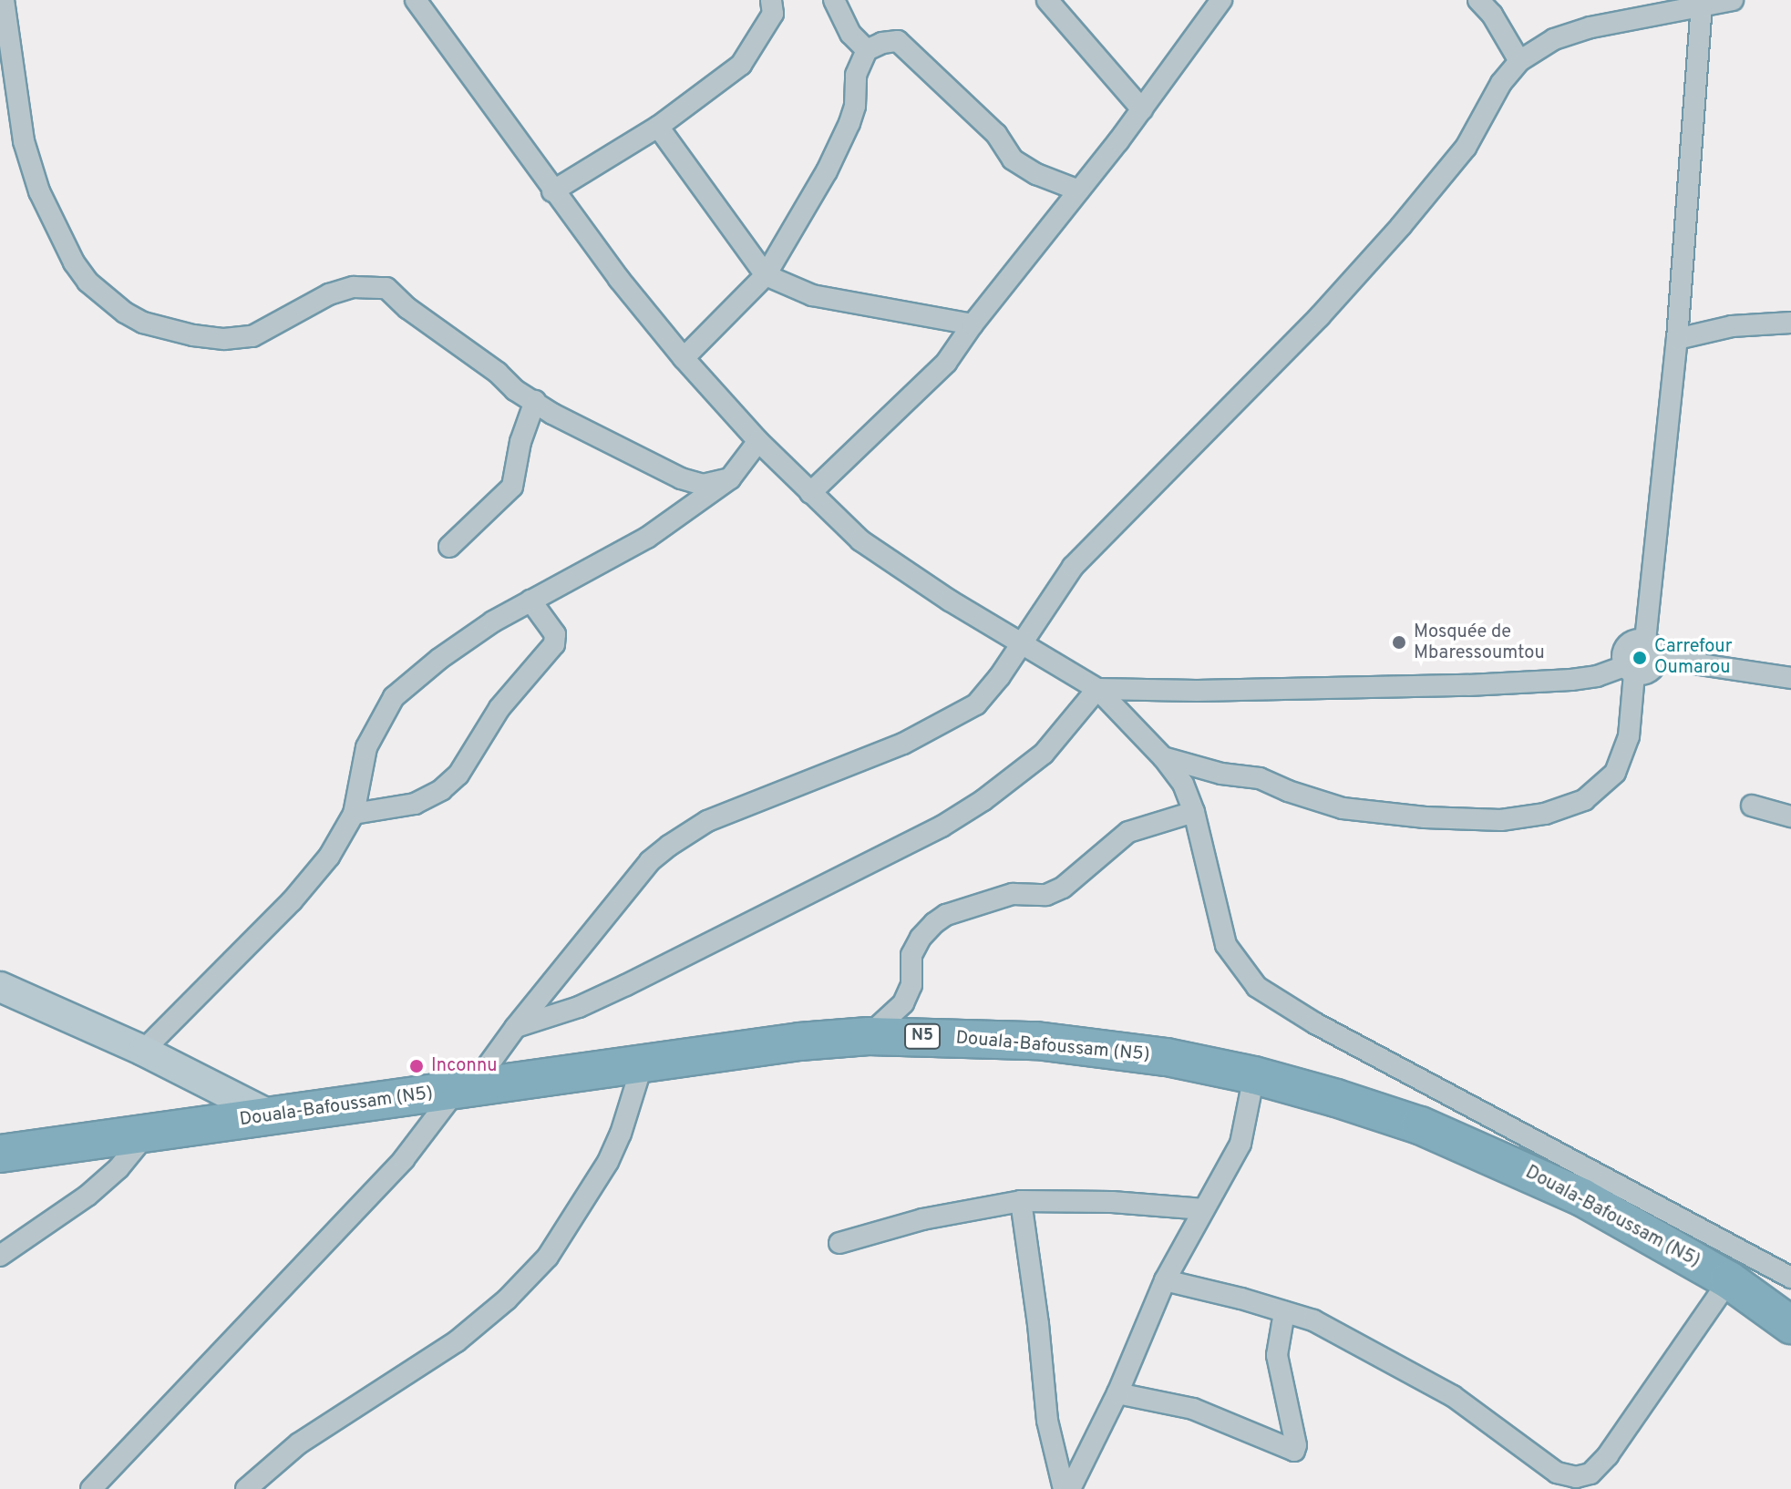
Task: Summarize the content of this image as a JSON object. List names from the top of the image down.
{
  "streets": {
    "highway": ["N5", "Douala-Bafoussam (N5)"]
  },
  "places": ["Mosquée de Mbaressoumtou", "Carrefour Oumarou", "Inconnu"]
}
